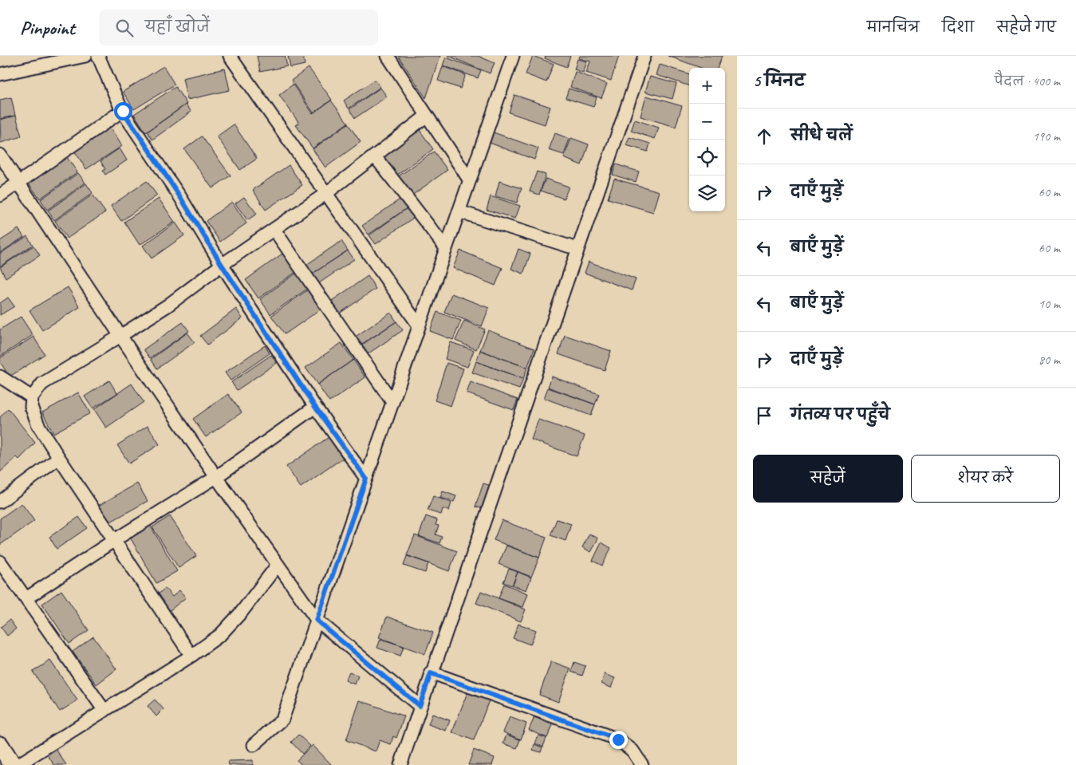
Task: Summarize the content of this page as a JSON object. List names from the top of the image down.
{
  "page": {
    "header": "Pinpoint",
    "search": "यहाँ खोजें",
    "nav": ["मानचित्र", "दिशा", "सहेजे गए"],
    "heading": ["5 मिनट", "पैदल · 400 m"],
    "map_buttons": ["+", "−"],
    "list": [
      ["सीधे चलें", "190 m"],
      ["दाएँ मुड़ें", "60 m"],
      ["बाएँ मुड़ें", "60 m"],
      ["बाएँ मुड़ें", "10 m"],
      ["दाएँ मुड़ें", "80 m"],
      "गंतव्य पर पहुँचे"
    ],
    "buttons": ["सहेजें", "शेयर करें"]
  }
}
